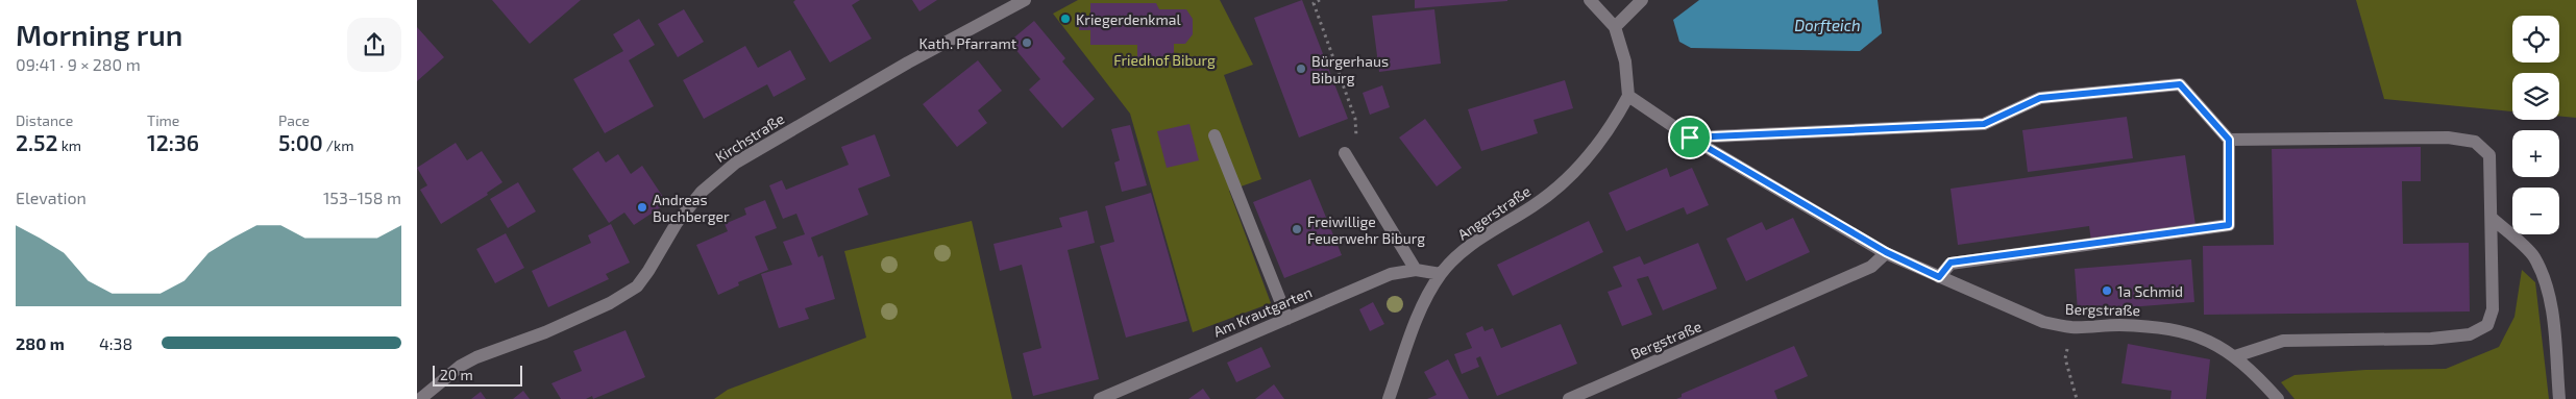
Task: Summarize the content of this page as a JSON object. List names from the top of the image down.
{
  "streets": {
    "street": [
      "Kirchstraße",
      "Angerstraße",
      "Bergstraße",
      "Am Krautgarten"
    ]
  },
  "crossings": [
    ["Angerstraße", "Bergstraße"],
    ["Angerstraße", "Am Krautgarten"]
  ],
  "water": ["Dorfteich"],
  "parks": ["Friedhof Biburg"],
  "places": [
    "Kriegerdenkmal",
    "Kath. Pfarramt",
    "Bürgerhaus Biburg",
    "Andreas Buchberger",
    "Freiwillige Feuerwehr Biburg",
    "1a Schmid"
  ],
  "scale_bar": "20 m",
  "page": {
    "heading": ["Morning run", "09:41 · 9 × 280 m"],
    "map_buttons": ["+", "−"],
    "stats": [
      ["Distance", "2.52 km"],
      ["Time", "12:36"],
      ["Pace", "5:00 /km"]
    ],
    "chart": ["Elevation", "153–158 m"],
    "list": [
      {
        "name": "280 m",
        "note": "4:38"
      }
    ],
    "scale": "20 m"
  }
}
